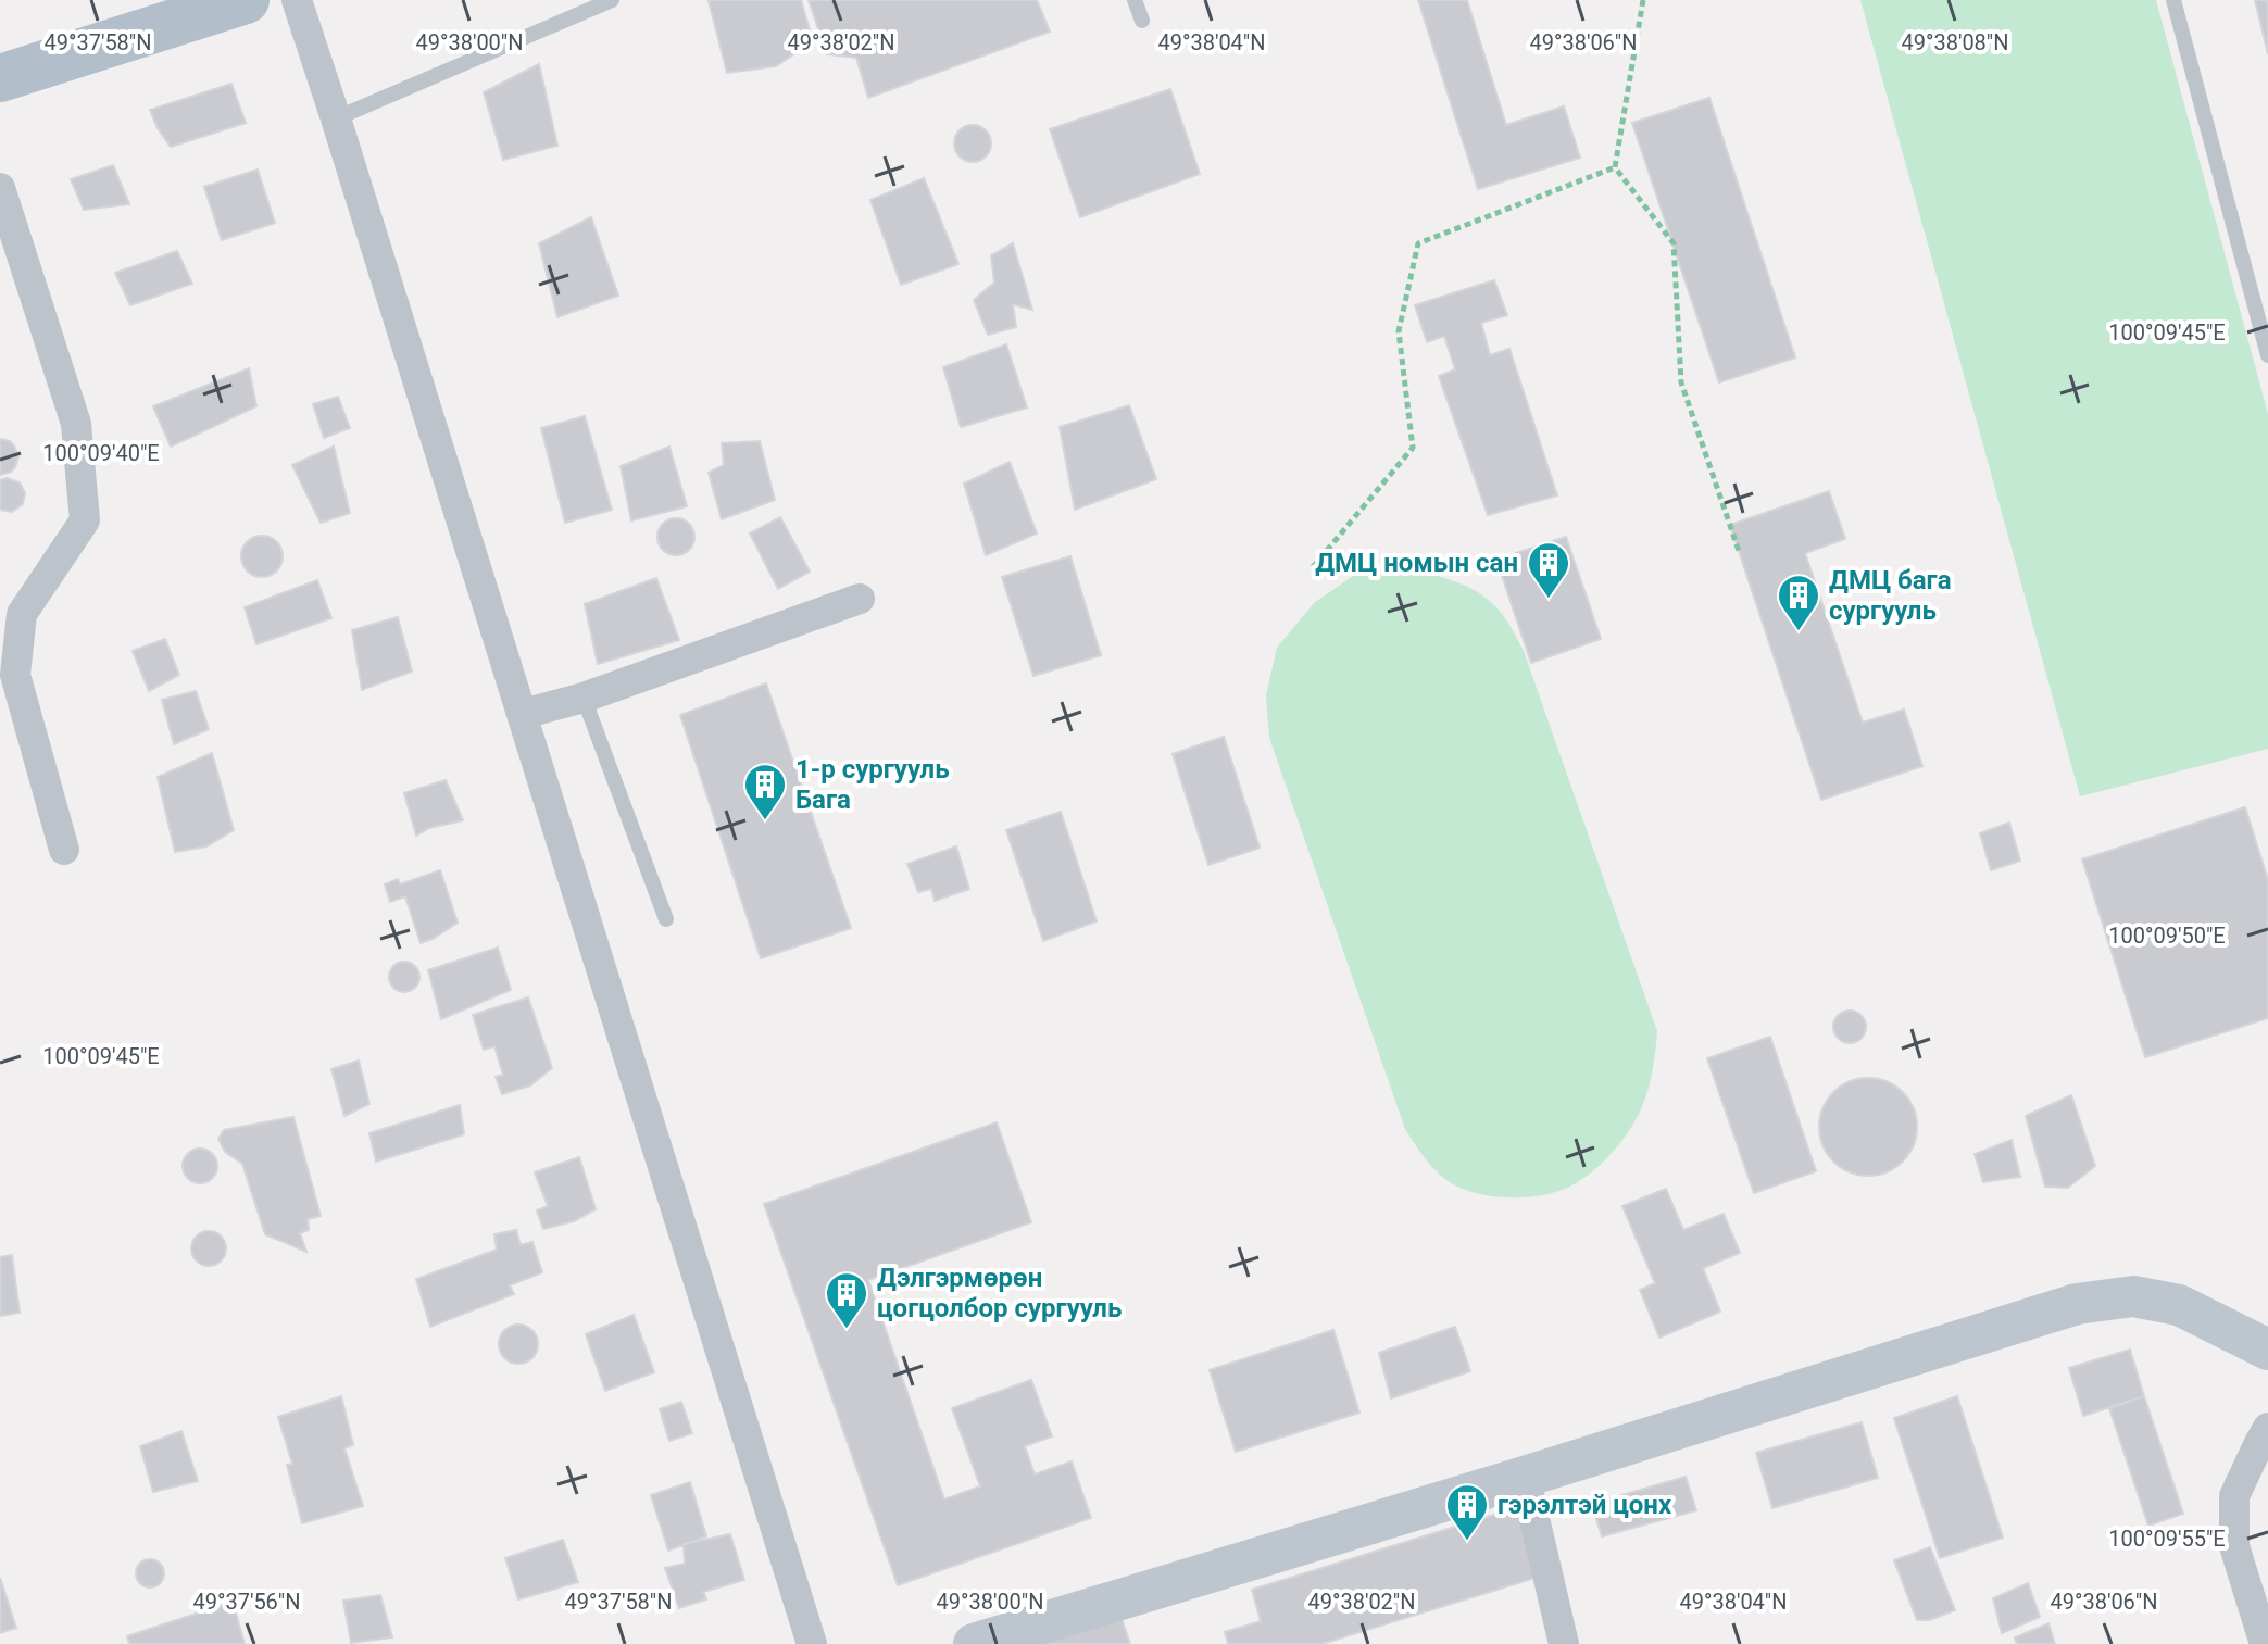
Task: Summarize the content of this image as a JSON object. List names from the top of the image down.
{
  "places": {
    "building": [
      "ДМЦ номын сан",
      "ДМЦ бага сургууль",
      "1-р сургууль Бага",
      "Дэлгэрмөрөн цогцолбор сургууль",
      "гэрэлтэй цонх"
    ]
  },
  "coordinates": [
    "49°37'58\"N",
    "49°38'00\"N",
    "49°38'02\"N",
    "49°38'04\"N",
    "49°38'06\"N",
    "49°38'08\"N",
    "100°09'45\"E",
    "100°09'40\"E",
    "100°09'50\"E",
    "100°09'55\"E",
    "49°37'56\"N"
  ]
}
